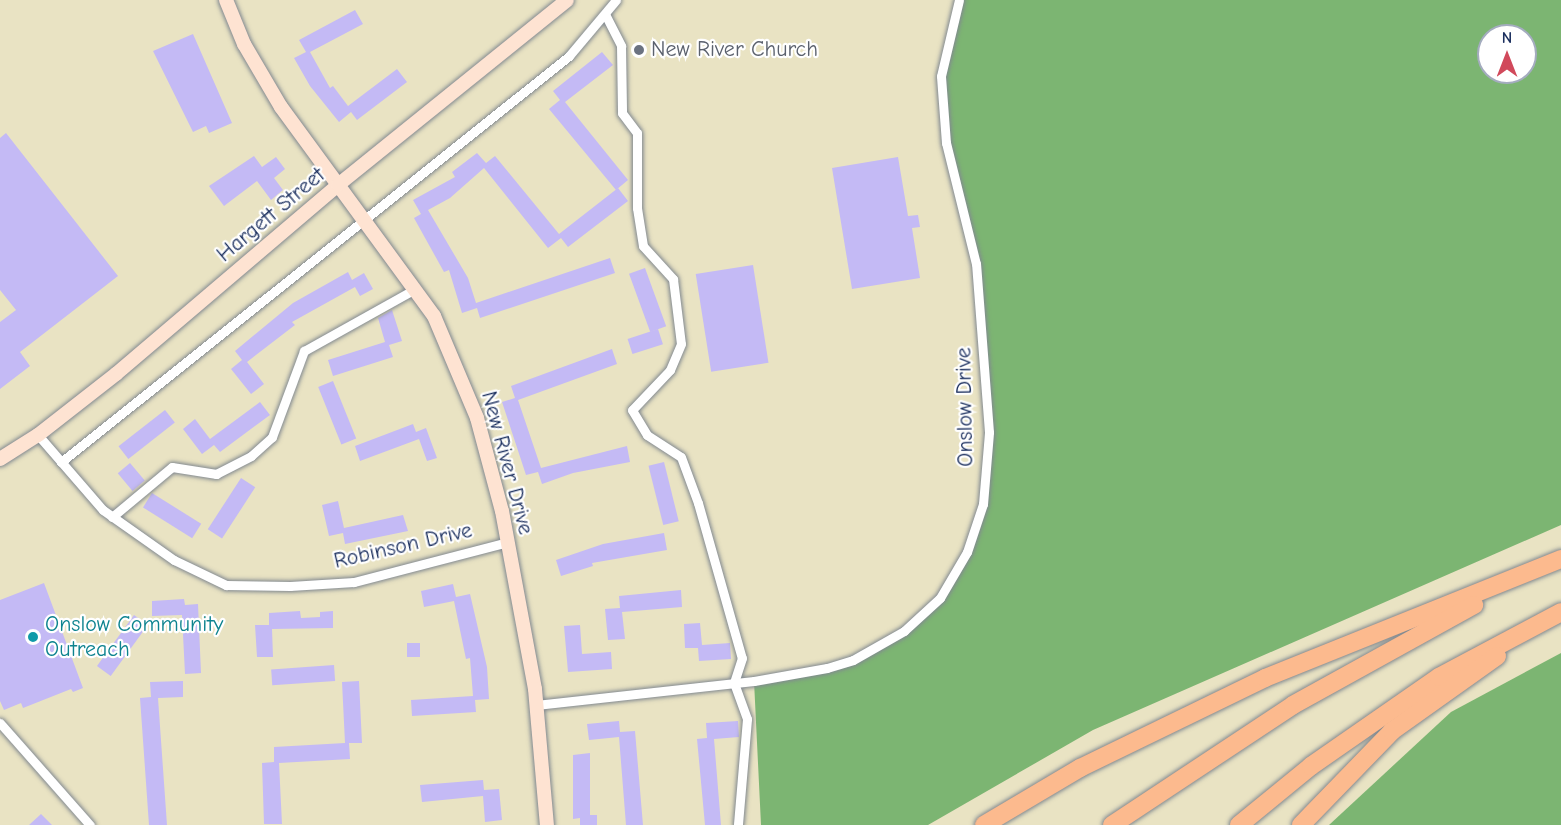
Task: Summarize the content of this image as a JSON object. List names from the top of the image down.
{
  "streets": {
    "street": [
      "Hargett Street",
      "Onslow Drive",
      "New River Drive",
      "Robinson Drive"
    ]
  },
  "crossings": [
    ["Hargett Street", "New River Drive"],
    ["Hargett Street", "Robinson Drive"],
    ["Onslow Drive", "New River Drive"],
    ["New River Drive", "Robinson Drive"]
  ],
  "places": ["New River Church", "Onslow Community Outreach"],
  "north": "top"
}
